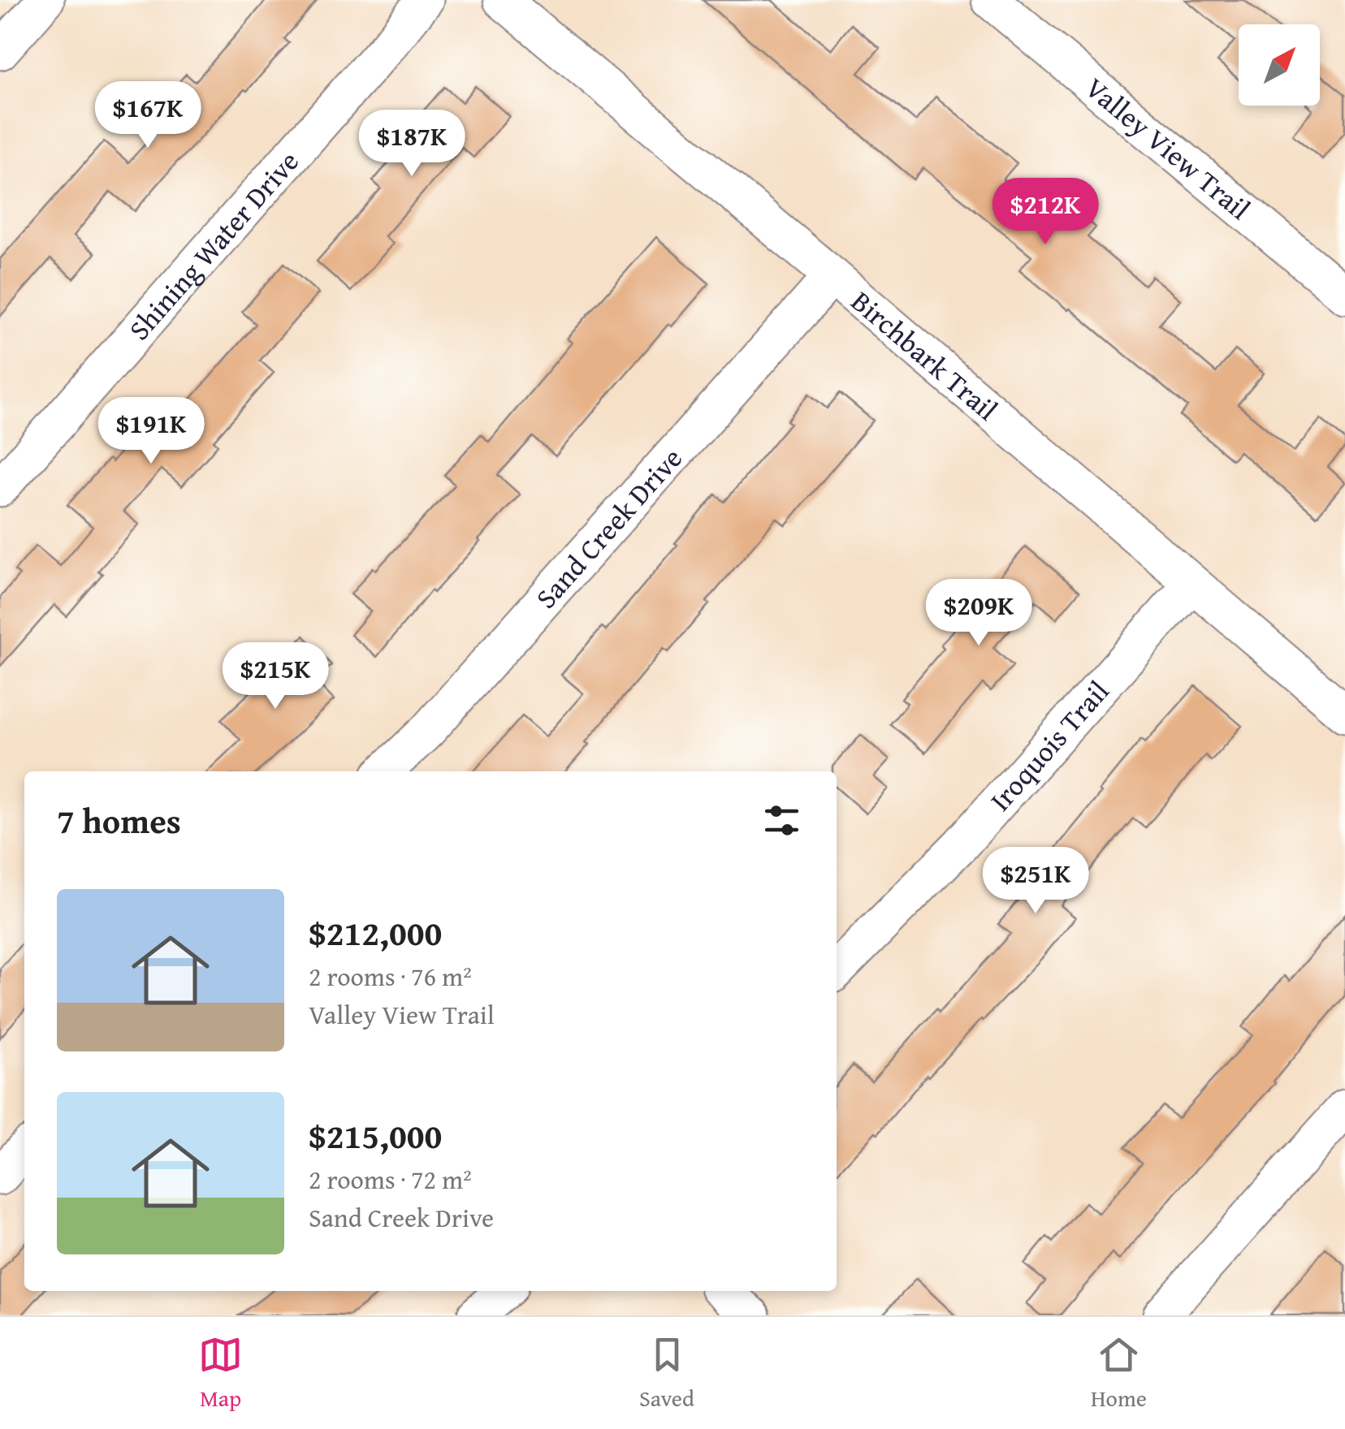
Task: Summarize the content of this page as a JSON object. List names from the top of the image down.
{
  "streets": {
    "street": [
      "Valley View Trail",
      "Shining Water Drive",
      "Birchbark Trail",
      "Sand Creek Drive",
      "Iroquois Trail"
    ]
  },
  "crossings": [
    ["Birchbark Trail", "Sand Creek Drive"],
    ["Birchbark Trail", "Iroquois Trail"]
  ],
  "north": "top right",
  "page": {
    "price": [
      "$167K",
      "$187K",
      "$212K",
      "$191K",
      "$209K",
      "$215K",
      "$251K"
    ],
    "heading": "7 homes",
    "list": [
      {
        "name": "$212,000",
        "note": "2 rooms · 76 m² · Valley View Trail"
      },
      {
        "name": "$215,000",
        "note": "2 rooms · 72 m² · Sand Creek Drive"
      }
    ],
    "tabs": ["Map", "Saved", "Home"]
  }
}
